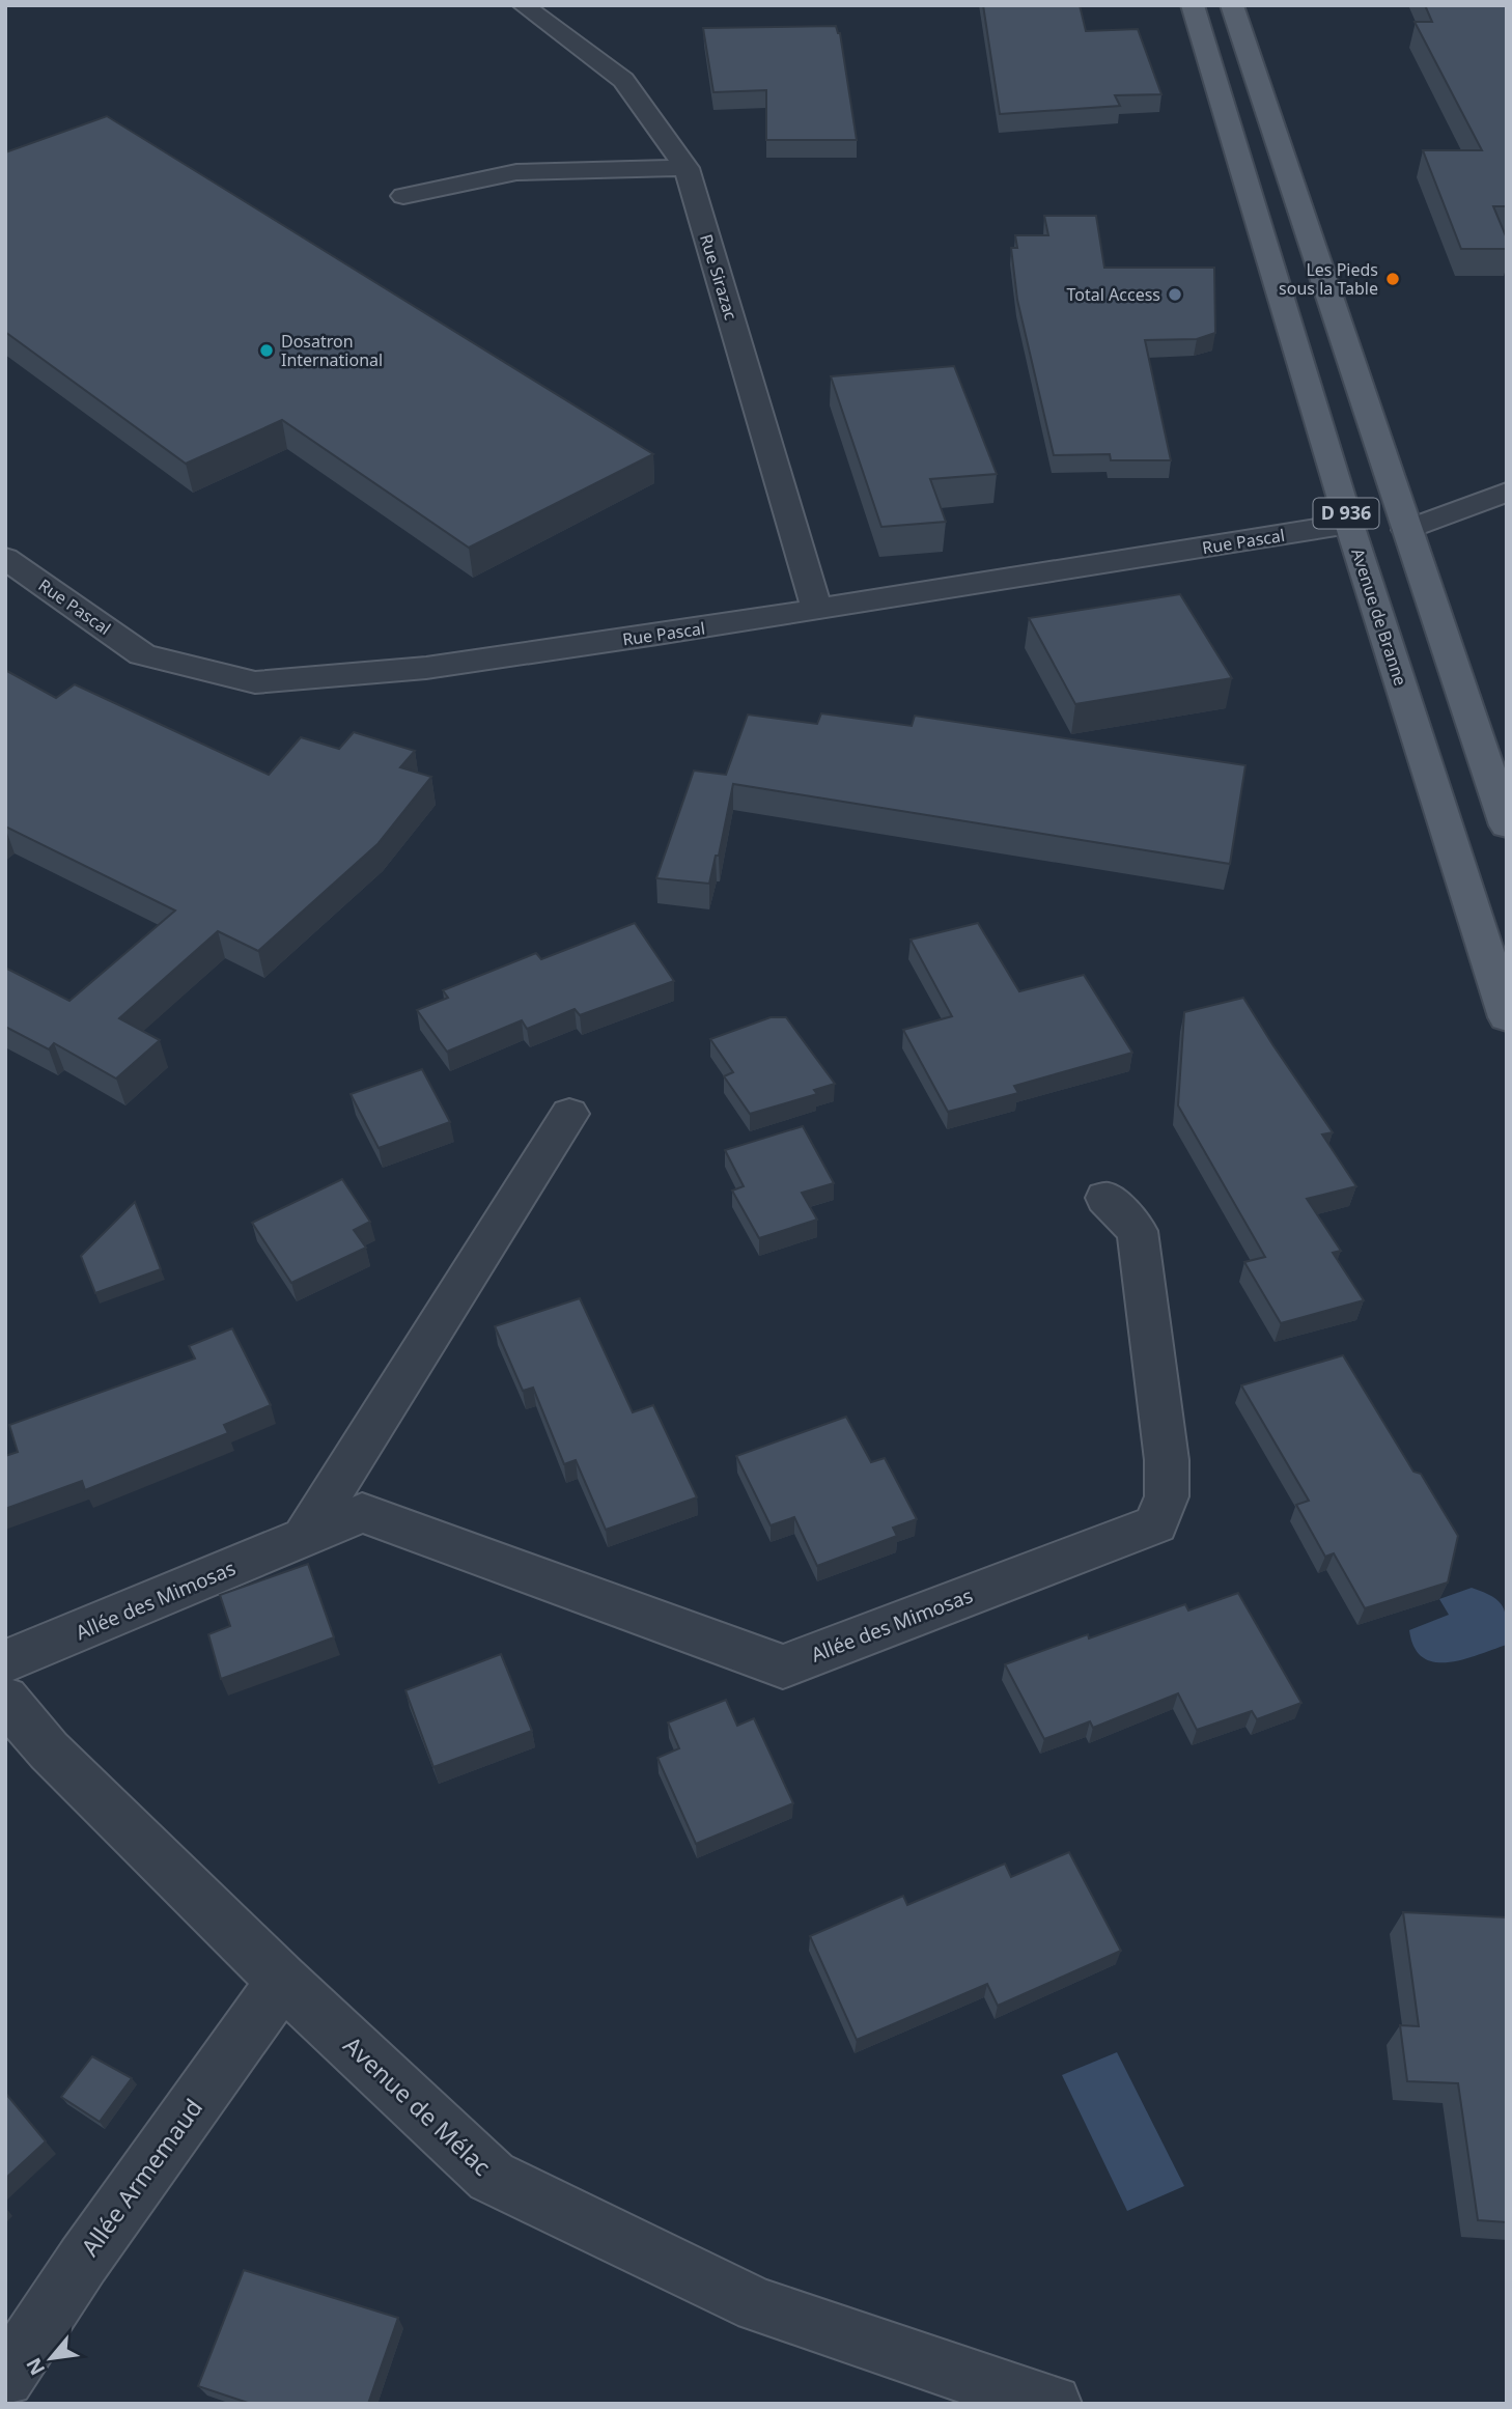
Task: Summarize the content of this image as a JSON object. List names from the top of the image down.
{
  "streets": {
    "main road": ["D 936", "Avenue de Branne"],
    "street": [
      "Rue Sirazac",
      "Rue Pascal",
      "Allée des Mimosas",
      "Avenue de Mélac",
      "Allée Armemaud"
    ]
  },
  "crossings": [
    ["Rue Sirazac", "Rue Pascal"],
    ["Rue Pascal", "Avenue de Branne"],
    ["Avenue de Mélac", "Allée Armemaud"]
  ],
  "places": ["Les Pieds sous la Table", "Total Access", "Dosatron International"],
  "north": "bottom left"
}
